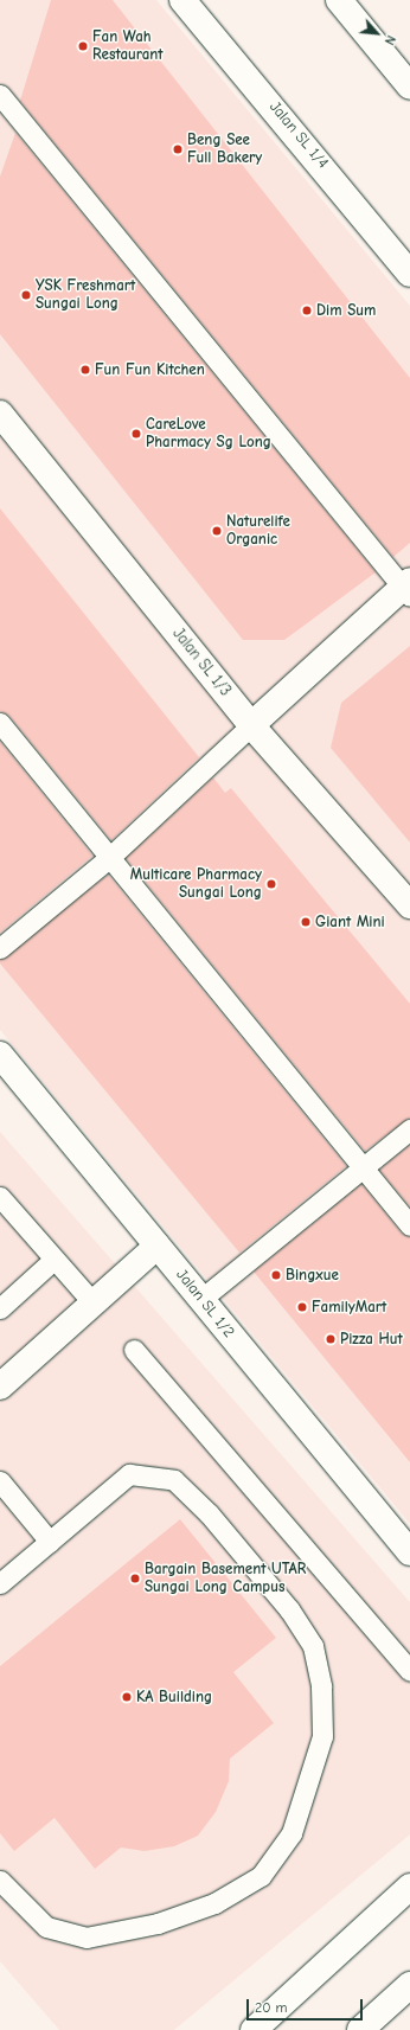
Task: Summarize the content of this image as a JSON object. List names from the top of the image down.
{
  "streets": {
    "street": ["Jalan SL 1/4", "Jalan SL 1/3", "Jalan SL 1/2"]
  },
  "places": [
    "Fan Wah Restaurant",
    "Beng See Full Bakery",
    "YSK Freshmart Sungai Long",
    "Dim Sum",
    "Fun Fun Kitchen",
    "CareLove Pharmacy Sg Long",
    "Naturelife Organic",
    "Multicare Pharmacy Sungai Long",
    "Giant Mini",
    "Bingxue",
    "FamilyMart",
    "Pizza Hut",
    "Bargain Basement UTAR Sungai Long Campus",
    "KA Building"
  ],
  "scale_bar": "20 m",
  "north": "bottom right"
}
